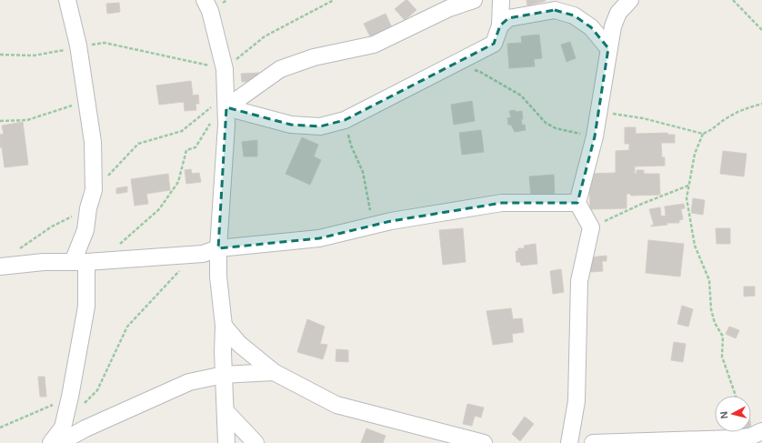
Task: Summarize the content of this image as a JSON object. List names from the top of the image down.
{
  "north": "left"
}
